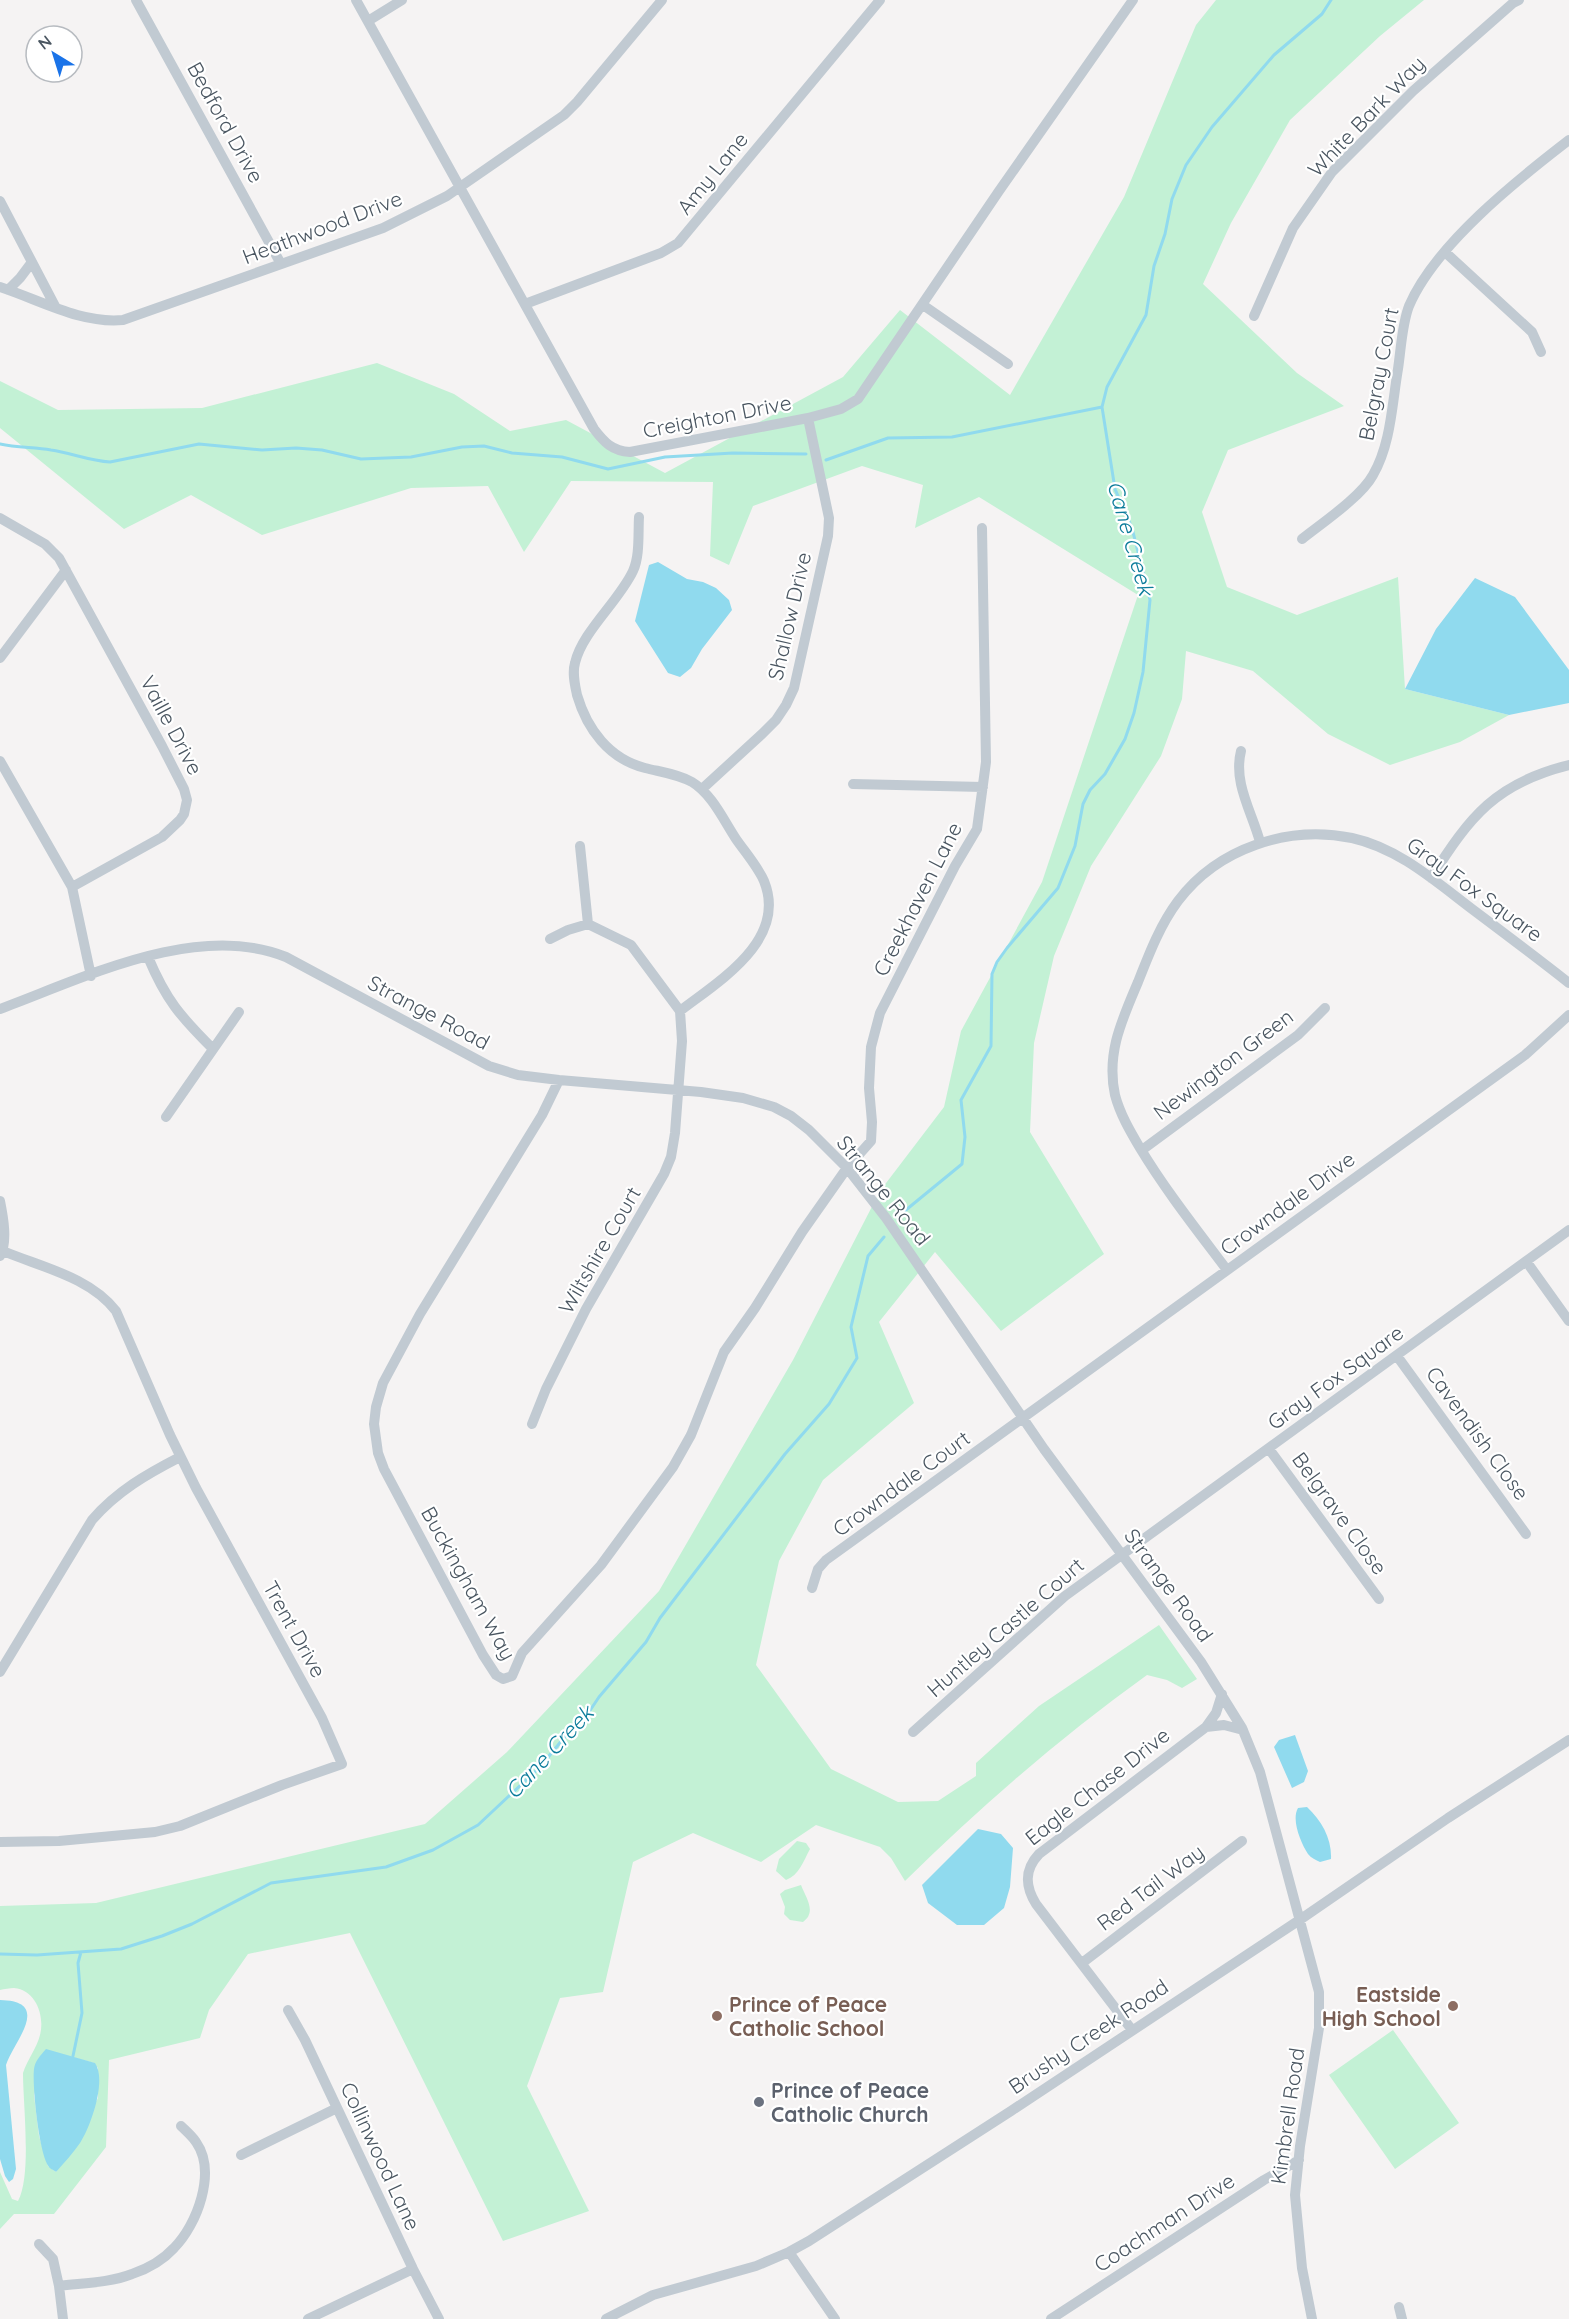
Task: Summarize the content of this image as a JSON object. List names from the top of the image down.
{
  "streets": {
    "street": [
      "White Bark Way",
      "Bedford Drive",
      "Amy Lane",
      "Heathwood Drive",
      "Belgray Court",
      "Creighton Drive",
      "Shallow Drive",
      "Vaille Drive",
      "Gray Fox Square",
      "Creekhaven Lane",
      "Strange Road",
      "Newington Green",
      "Crowndale Drive",
      "Wiltshire Court",
      "Cavendish Close",
      "Crowndale Court",
      "Belgrave Close",
      "Buckingham Way",
      "Huntley Castle Court",
      "Trent Drive",
      "Eagle Chase Drive",
      "Red Tail Way",
      "Brushy Creek Road",
      "Kimbrell Road",
      "Collinwood Lane",
      "Coachman Drive"
    ]
  },
  "crossings": [
    ["Bedford Drive", "Heathwood Drive"],
    ["Amy Lane", "Creighton Drive"],
    ["Heathwood Drive", "Creighton Drive"],
    ["Creighton Drive", "Shallow Drive"],
    ["Gray Fox Square", "Strange Road"],
    ["Gray Fox Square", "Newington Green"],
    ["Gray Fox Square", "Crowndale Drive"],
    ["Gray Fox Square", "Cavendish Close"],
    ["Gray Fox Square", "Belgrave Close"],
    ["Gray Fox Square", "Huntley Castle Court"],
    ["Creekhaven Lane", "Strange Road"],
    ["Creekhaven Lane", "Buckingham Way"],
    ["Strange Road", "Crowndale Drive"],
    ["Strange Road", "Wiltshire Court"],
    ["Strange Road", "Crowndale Court"],
    ["Strange Road", "Buckingham Way"],
    ["Strange Road", "Huntley Castle Court"],
    ["Strange Road", "Eagle Chase Drive"],
    ["Strange Road", "Brushy Creek Road"],
    ["Strange Road", "Kimbrell Road"],
    ["Crowndale Drive", "Crowndale Court"],
    ["Eagle Chase Drive", "Red Tail Way"],
    ["Eagle Chase Drive", "Brushy Creek Road"],
    ["Brushy Creek Road", "Kimbrell Road"],
    ["Kimbrell Road", "Coachman Drive"]
  ],
  "water": ["Cane Creek"],
  "places": ["Eastside High School", "Prince of Peace Catholic School", "Prince of Peace Catholic Church"],
  "north": "top left"
}
